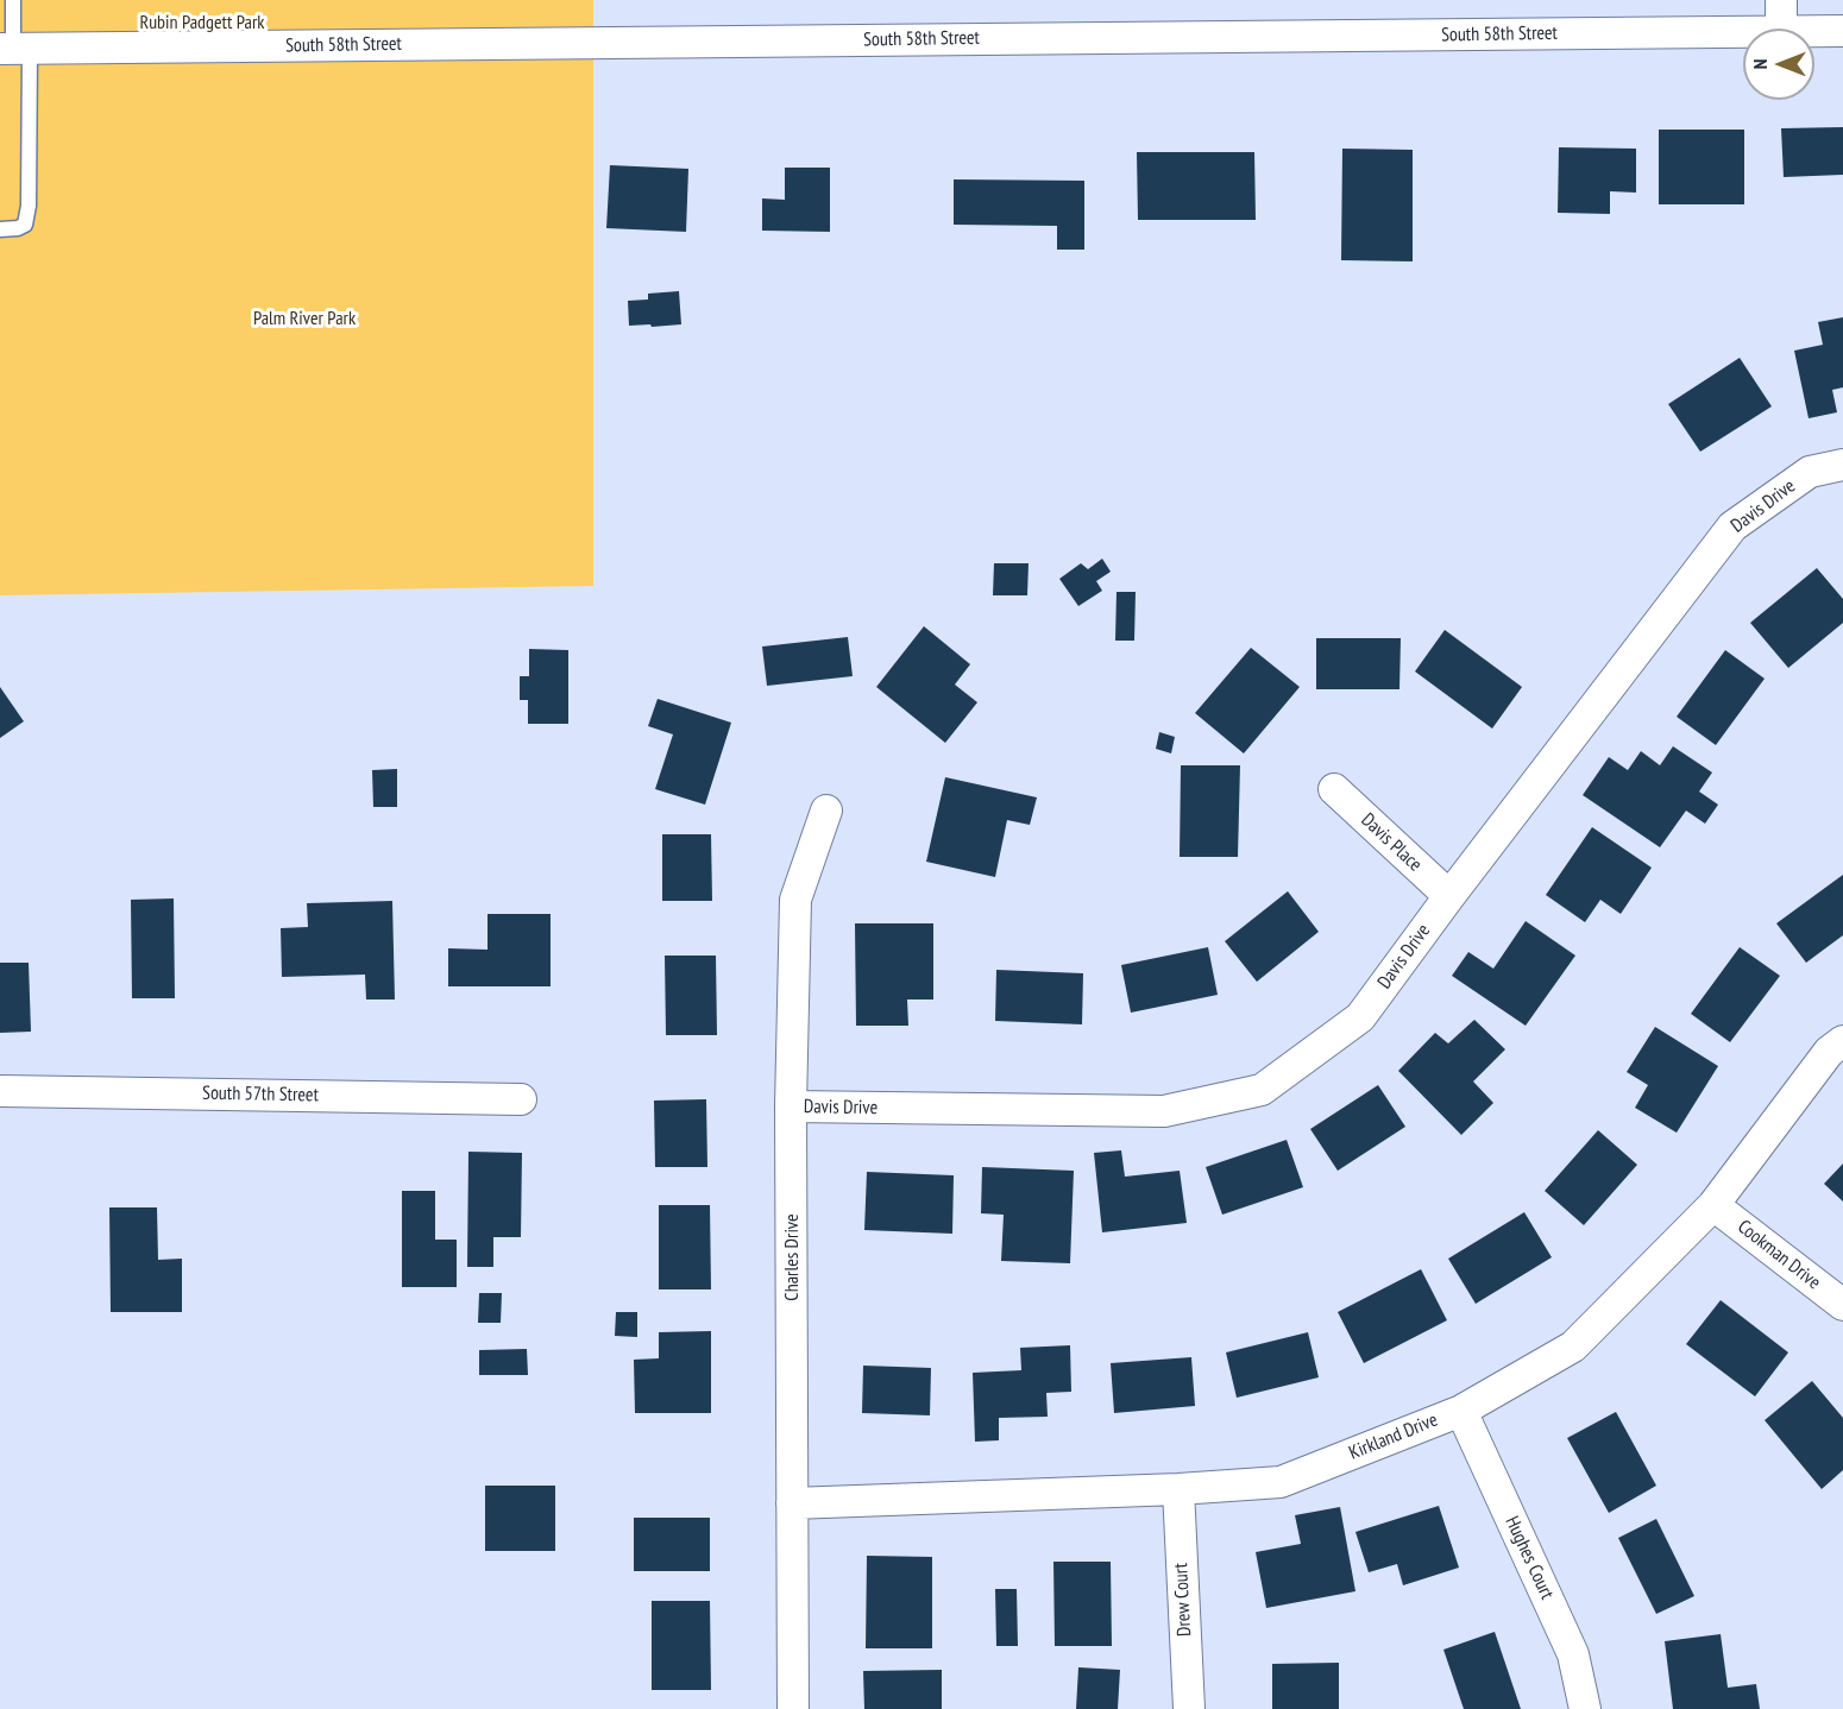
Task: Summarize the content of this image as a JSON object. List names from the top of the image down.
{
  "streets": {
    "street": [
      "South 58th Street",
      "Davis Drive",
      "Davis Place",
      "South 57th Street",
      "Cookman Drive",
      "Charles Drive",
      "Kirkland Drive",
      "Hughes Court",
      "Drew Court"
    ]
  },
  "crossings": [
    ["Davis Drive", "Davis Place"],
    ["Davis Drive", "Charles Drive"],
    ["Cookman Drive", "Kirkland Drive"],
    ["Charles Drive", "Kirkland Drive"],
    ["Kirkland Drive", "Hughes Court"],
    ["Kirkland Drive", "Drew Court"]
  ],
  "parks": ["Rubin Padgett Park", "Palm River Park"],
  "north": "left"
}
